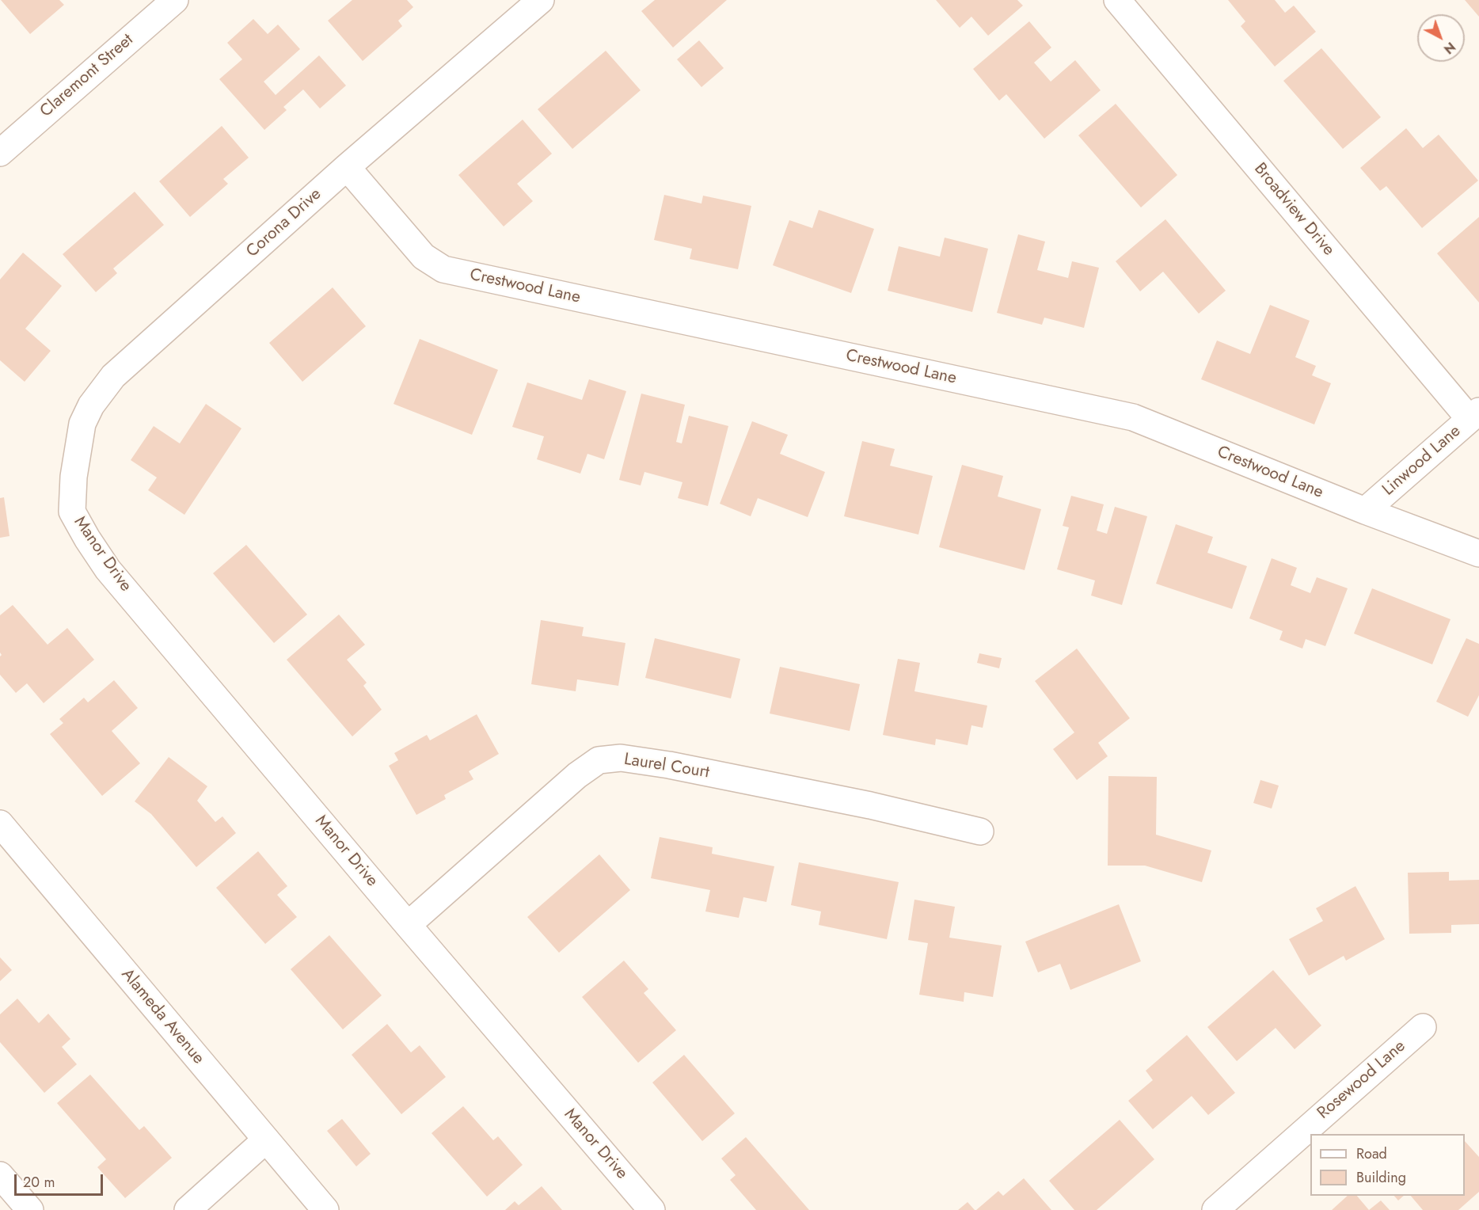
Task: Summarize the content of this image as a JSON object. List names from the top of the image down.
{
  "streets": {
    "street": [
      "Claremont Street",
      "Broadview Drive",
      "Corona Drive",
      "Crestwood Lane",
      "Linwood Lane",
      "Manor Drive",
      "Laurel Court",
      "Alameda Avenue",
      "Rosewood Lane"
    ]
  },
  "crossings": [
    ["Broadview Drive", "Linwood Lane"],
    ["Corona Drive", "Crestwood Lane"],
    ["Corona Drive", "Manor Drive"],
    ["Crestwood Lane", "Linwood Lane"],
    ["Manor Drive", "Laurel Court"]
  ],
  "legend": ["Road", "Building"],
  "scale_bar": "20 m",
  "north": "bottom right"
}
